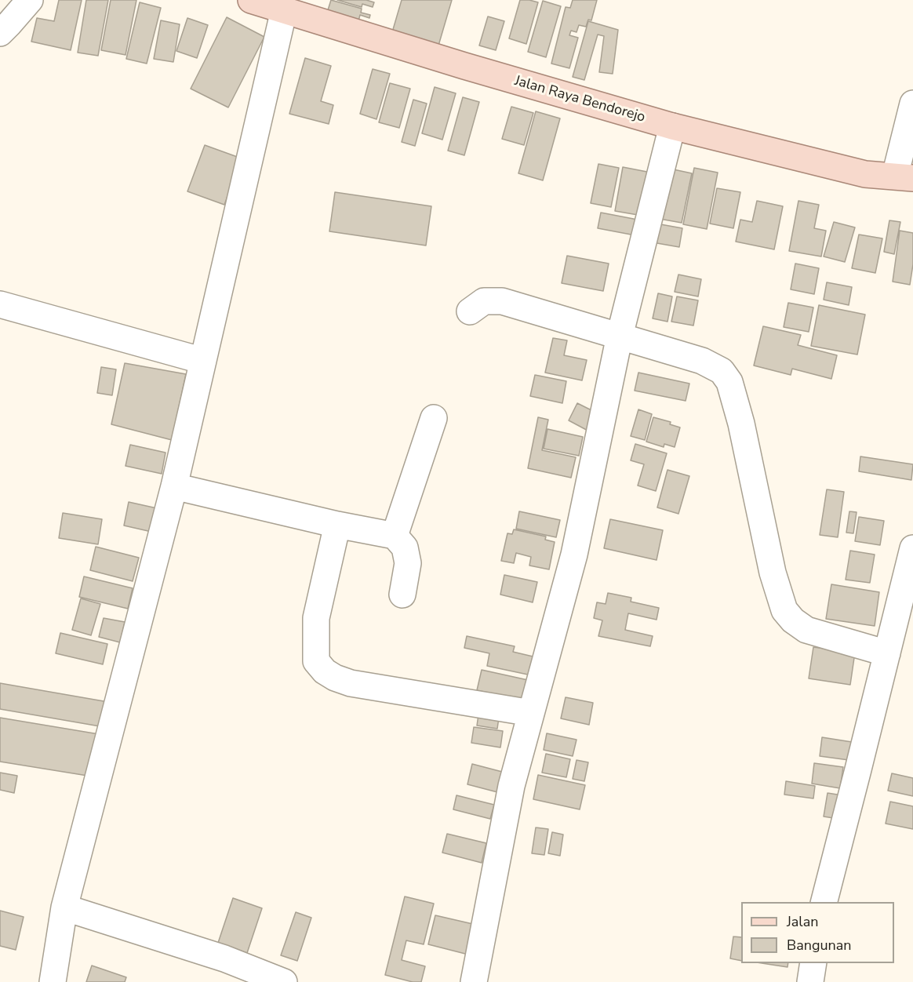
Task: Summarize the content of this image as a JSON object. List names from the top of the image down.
{
  "streets": {
    "main road": ["Jalan Raya Bendorejo"]
  },
  "legend": ["Jalan", "Bangunan"]
}
